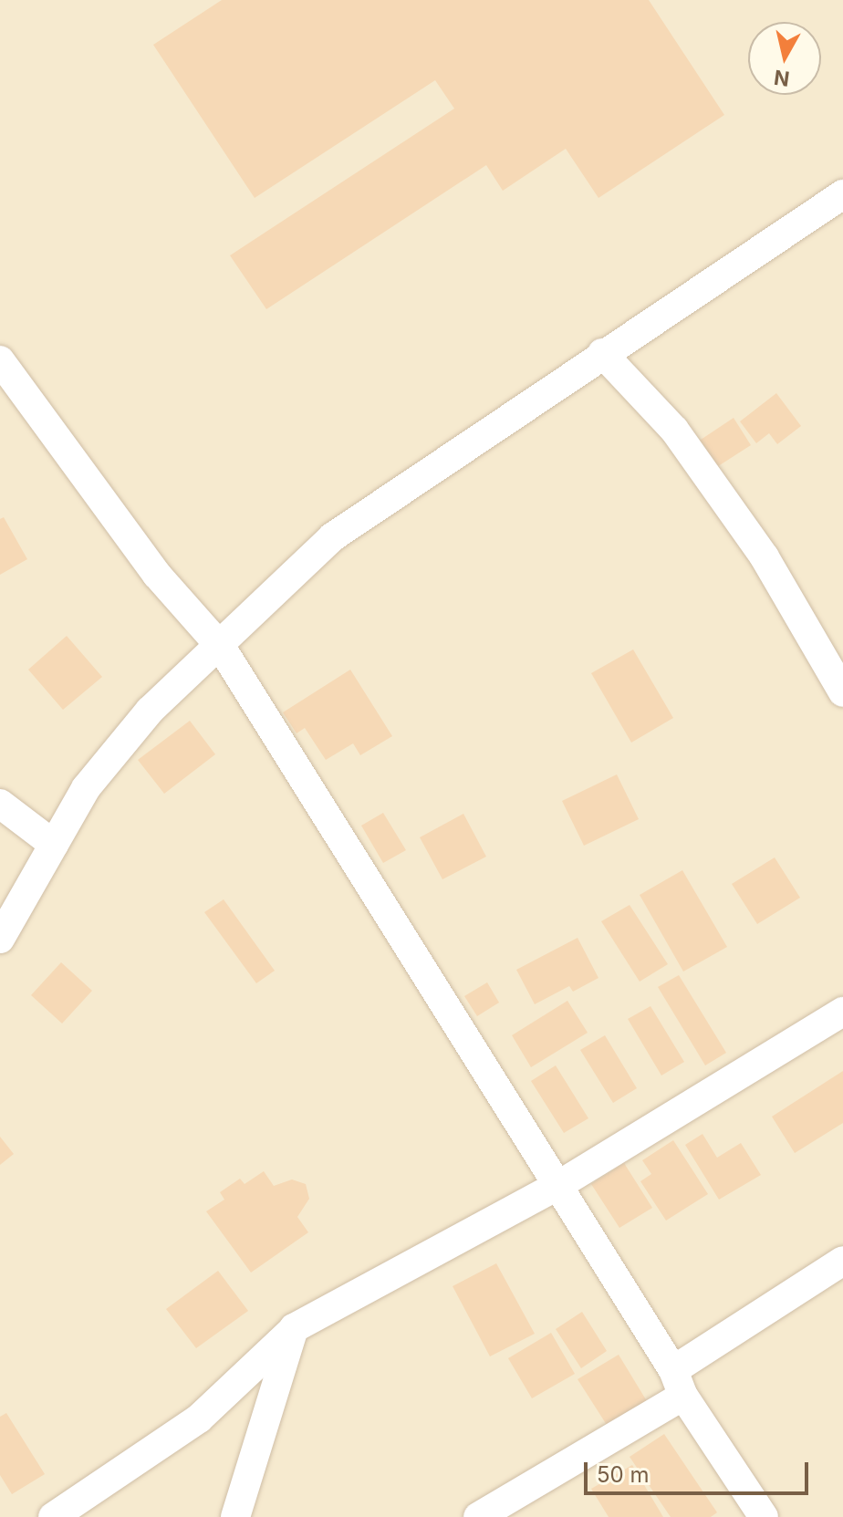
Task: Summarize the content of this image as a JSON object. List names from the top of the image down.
{
  "scale_bar": "50 m",
  "north": "bottom"
}
